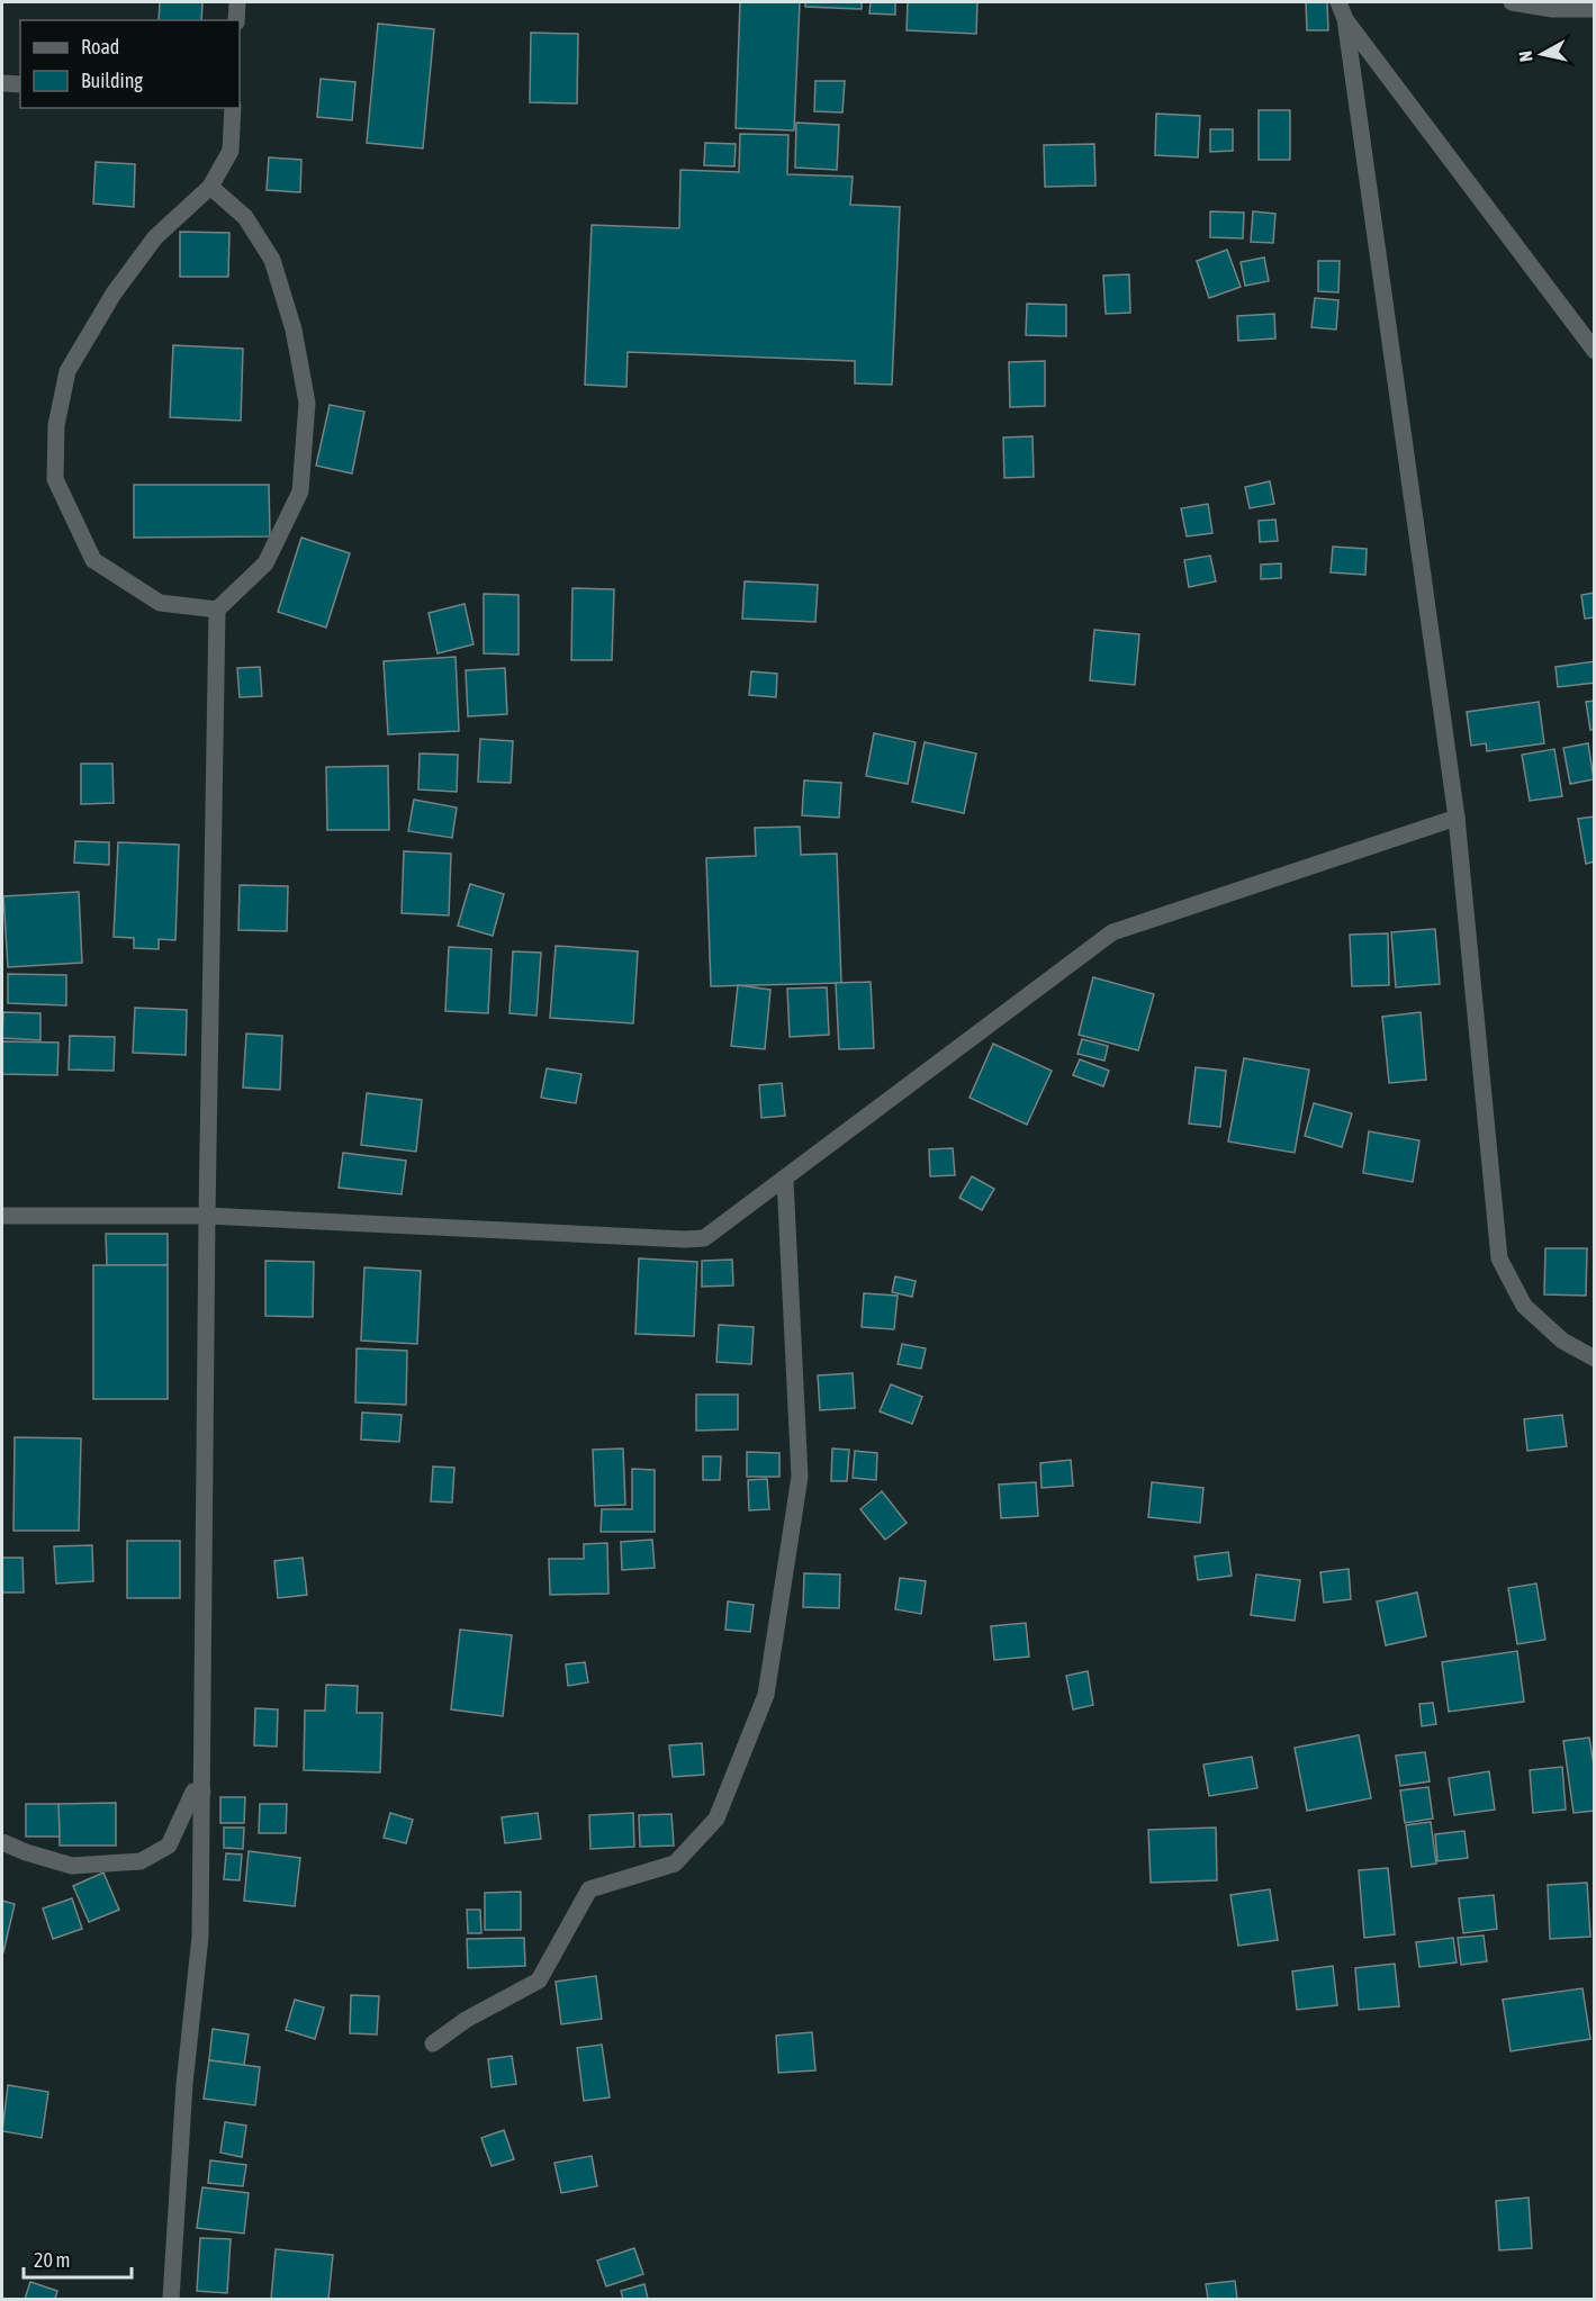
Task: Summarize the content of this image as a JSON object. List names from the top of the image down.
{
  "legend": ["Road", "Building"],
  "scale_bar": "20 m",
  "north": "left"
}
